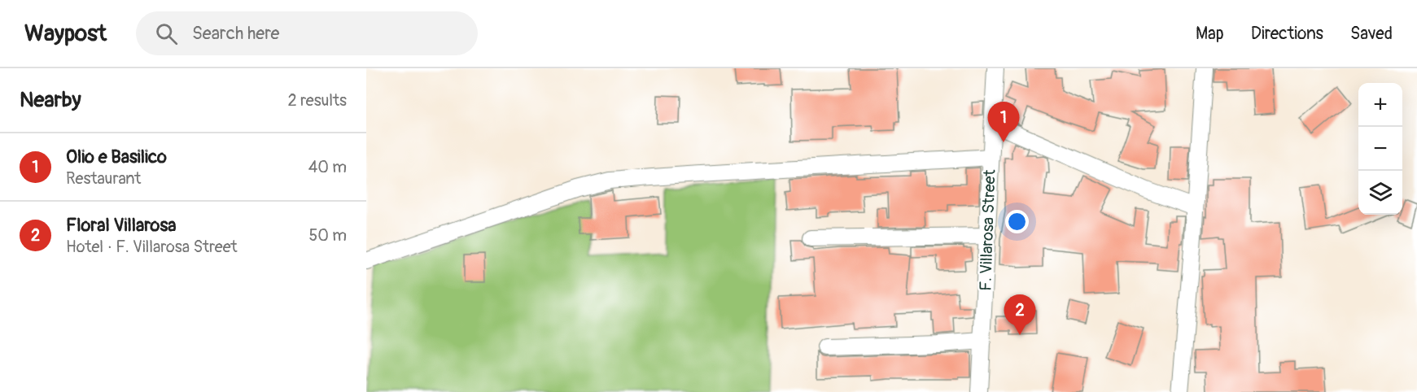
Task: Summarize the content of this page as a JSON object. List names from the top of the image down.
{
  "streets": {
    "street": ["F. Villarosa Street"]
  },
  "page": {
    "header": "Waypost",
    "search": "Search here",
    "nav": ["Map", "Directions", "Saved"],
    "heading": ["Nearby", "2 results"],
    "map_buttons": ["+", "−"],
    "pins": ["1", "2"],
    "list": [
      {
        "mark": "1",
        "name": "Olio e Basilico",
        "note": "Restaurant",
        "value": "40 m"
      },
      {
        "mark": "2",
        "name": "Floral Villarosa",
        "note": "Hotel · F. Villarosa Street",
        "value": "50 m"
      }
    ]
  }
}
